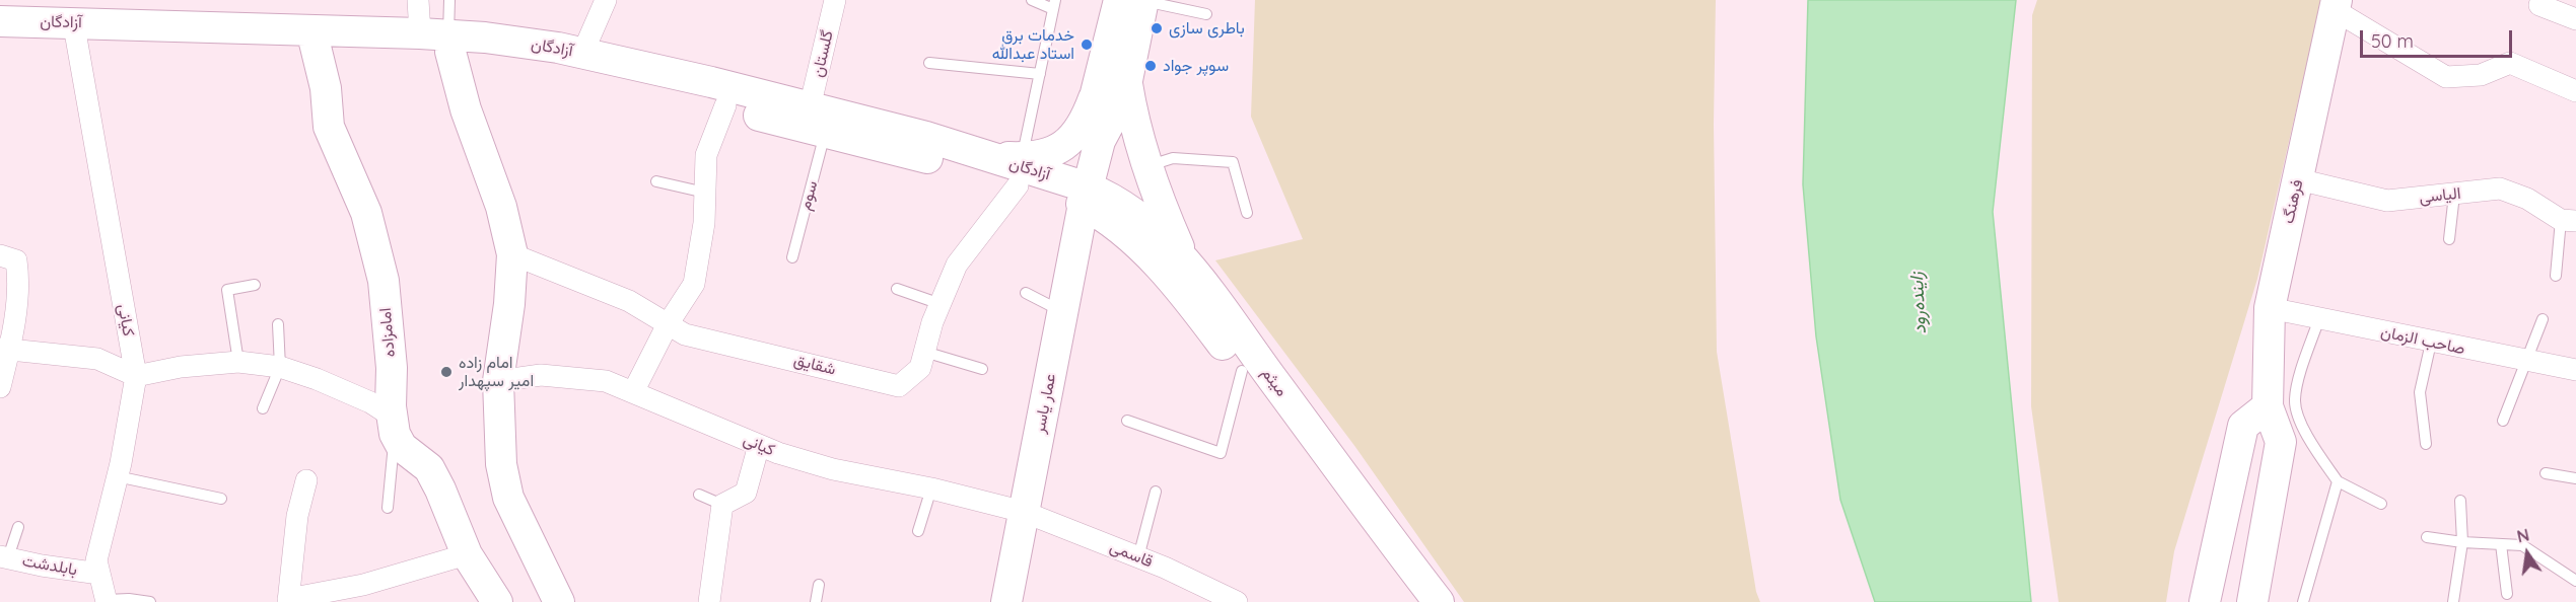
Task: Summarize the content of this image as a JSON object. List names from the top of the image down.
{
  "streets": {
    "main road": [
      "آزادگان",
      "فرهنگ",
      "امامزاده",
      "میثم",
      "عمار یاسر"
    ],
    "street": [
      "گلستان",
      "الیاسی",
      "کیانی",
      "صاحب الزمان",
      "شقایق",
      "قاسمی",
      "بابلدشت"
    ],
    "lane": ["سوم"]
  },
  "crossings": [
    ["آزادگان", "گلستان"],
    ["آزادگان", "سوم"],
    ["آزادگان", "کیانی"],
    ["آزادگان", "امامزاده"],
    ["آزادگان", "شقایق"],
    ["آزادگان", "میثم"],
    ["آزادگان", "عمار یاسر"],
    ["الیاسی", "فرهنگ"],
    ["فرهنگ", "صاحب الزمان"],
    ["کیانی", "عمار یاسر"],
    ["کیانی", "قاسمی"],
    ["کیانی", "بابلدشت"],
    ["میثم", "عمار یاسر"],
    ["عمار یاسر", "قاسمی"]
  ],
  "water": ["زاینده‌رود"],
  "places": [
    "باطری سازی",
    "خدمات برق استاد عبدالله",
    "سوپر جواد",
    "امام زاده امیر سپهدار"
  ],
  "scale_bar": "50 m",
  "north": "top"
}
